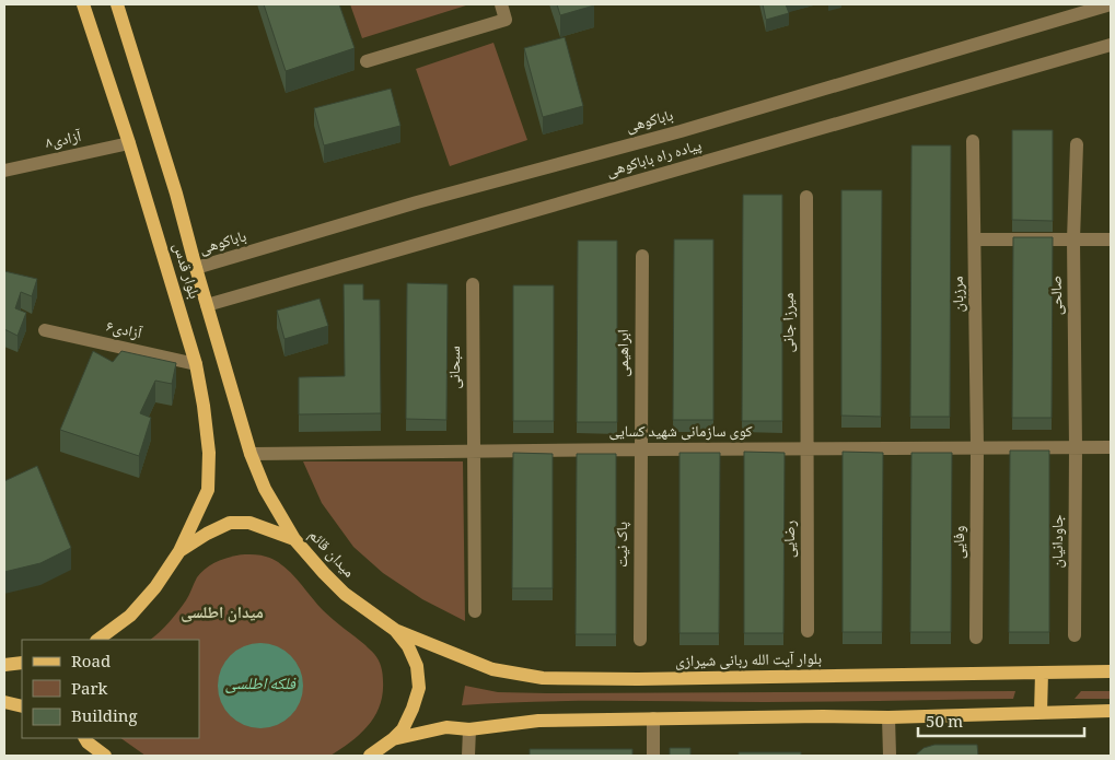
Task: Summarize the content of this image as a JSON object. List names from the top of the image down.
{
  "streets": {
    "main road": ["بلوار قدس", "میدان قائم", "بلوار آیت الله ربانی شیرازی"],
    "street": [
      "باباکوهی",
      "آزادی۸",
      "پیاده راه باباکوهی",
      "مرزبان",
      "صالحی",
      "میرزا جانی",
      "آزادی۶",
      "ابراهیمی",
      "سبحانی",
      "کوی سازمانی شهید کسایی",
      "رضایی",
      "جاودانیان",
      "وفایی",
      "پاک نیت"
    ]
  },
  "crossings": [
    ["باباکوهی", "بلوار قدس"],
    ["آزادی۸", "بلوار قدس"],
    ["پیاده راه باباکوهی", "بلوار قدس"],
    ["بلوار قدس", "آزادی۶"],
    ["بلوار قدس", "کوی سازمانی شهید کسایی"],
    ["بلوار قدس", "میدان قائم"],
    ["مرزبان", "کوی سازمانی شهید کسایی"],
    ["مرزبان", "وفایی"],
    ["صالحی", "کوی سازمانی شهید کسایی"],
    ["صالحی", "جاودانیان"],
    ["میرزا جانی", "کوی سازمانی شهید کسایی"],
    ["میرزا جانی", "رضایی"],
    ["ابراهیمی", "کوی سازمانی شهید کسایی"],
    ["ابراهیمی", "پاک نیت"],
    ["سبحانی", "کوی سازمانی شهید کسایی"],
    ["کوی سازمانی شهید کسایی", "رضایی"],
    ["کوی سازمانی شهید کسایی", "جاودانیان"],
    ["کوی سازمانی شهید کسایی", "وفایی"],
    ["کوی سازمانی شهید کسایی", "پاک نیت"],
    ["میدان قائم", "بلوار آیت الله ربانی شیرازی"]
  ],
  "districts": ["میدان اطلسی"],
  "water": ["فلکه اطلسی"],
  "legend": ["Road", "Park", "Building"],
  "scale_bar": "50 m"
}
